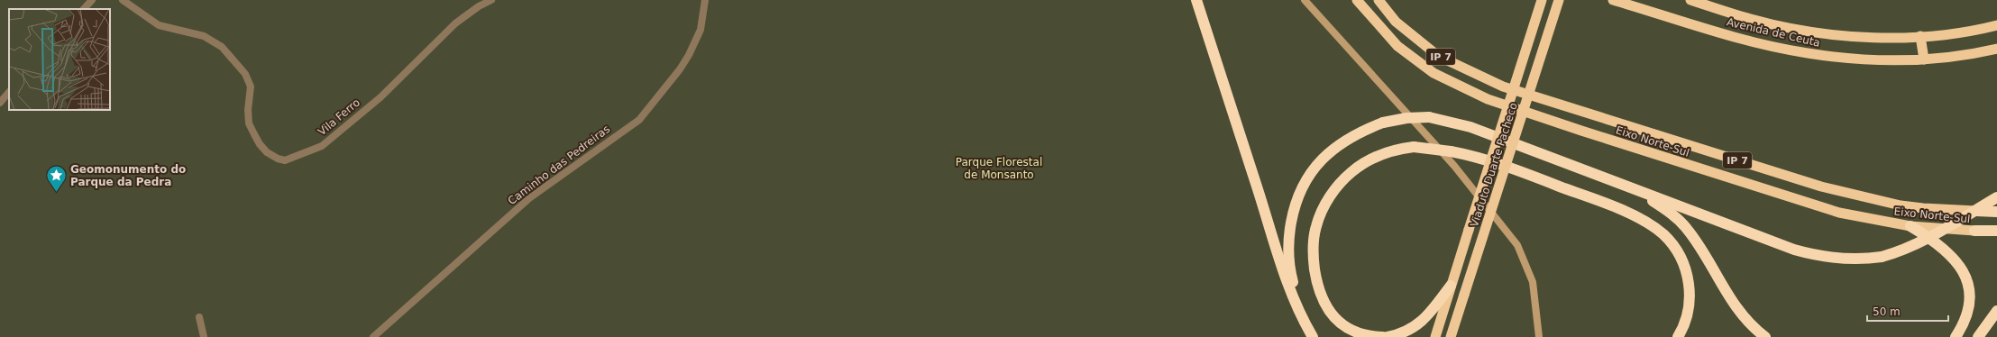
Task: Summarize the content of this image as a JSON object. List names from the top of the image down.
{
  "streets": {
    "highway": [
      "Avenida de Ceuta",
      "IP 7",
      "Eixo Norte-Sul",
      "Viaduto Duarte Pacheco"
    ],
    "street": ["Vila Ferro", "Caminho das Pedreiras"]
  },
  "parks": ["Parque Florestal de Monsanto"],
  "places": {
    "place": ["Geomonumento do Parque da Pedra"]
  },
  "scale_bar": "50 m"
}
